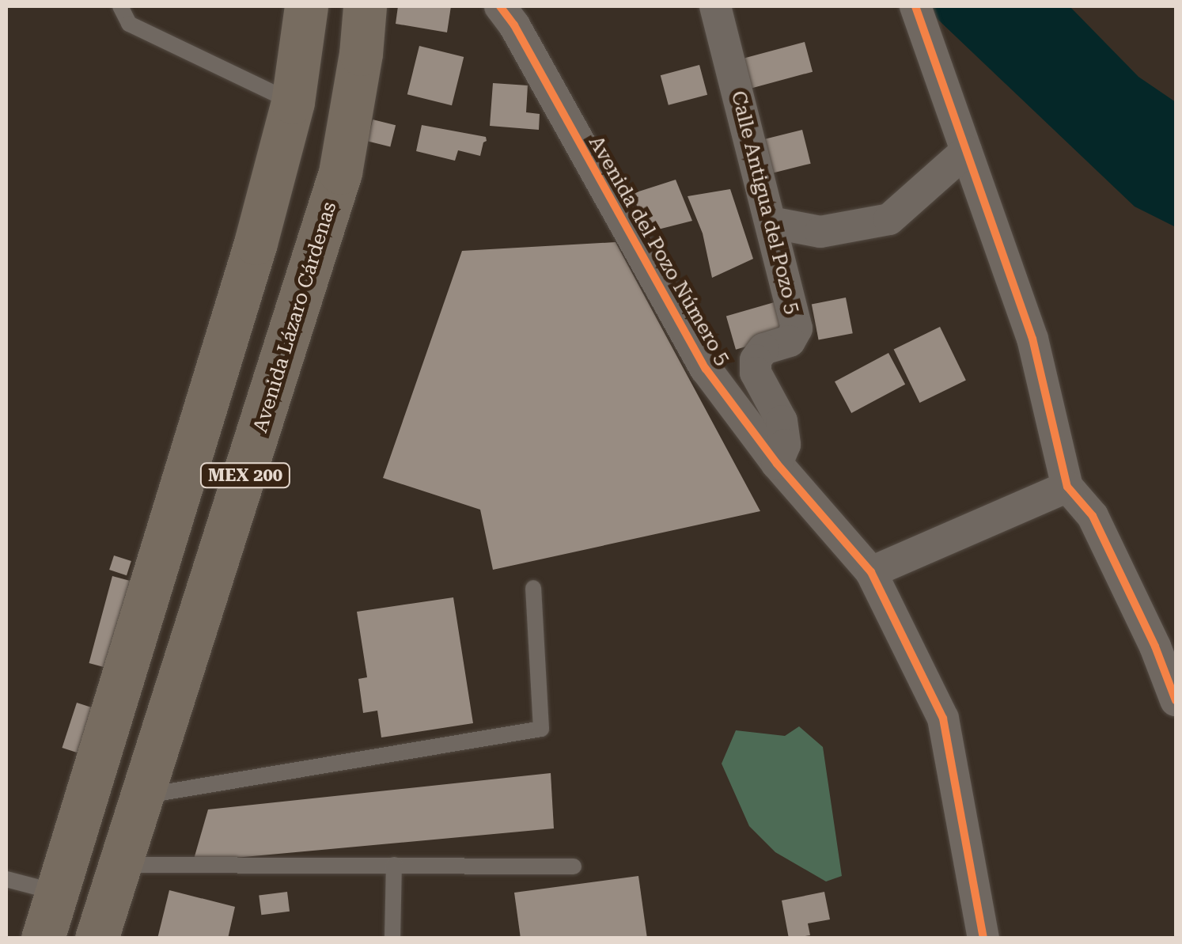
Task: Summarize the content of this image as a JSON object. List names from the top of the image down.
{
  "streets": {
    "main road": ["Avenida Lázaro Cárdenas", "MEX 200"],
    "street": ["Calle Antigua del Pozo 5", "Avenida del Pozo Número 5"]
  },
  "crossings": [
    ["Calle Antigua del Pozo 5", "Avenida del Pozo Número 5"]
  ]
}
